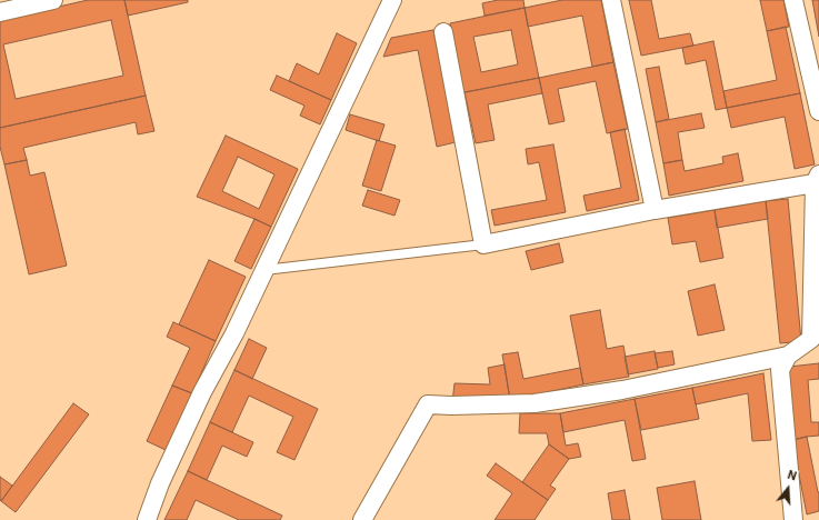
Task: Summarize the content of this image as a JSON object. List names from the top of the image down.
{
  "north": "top"
}
